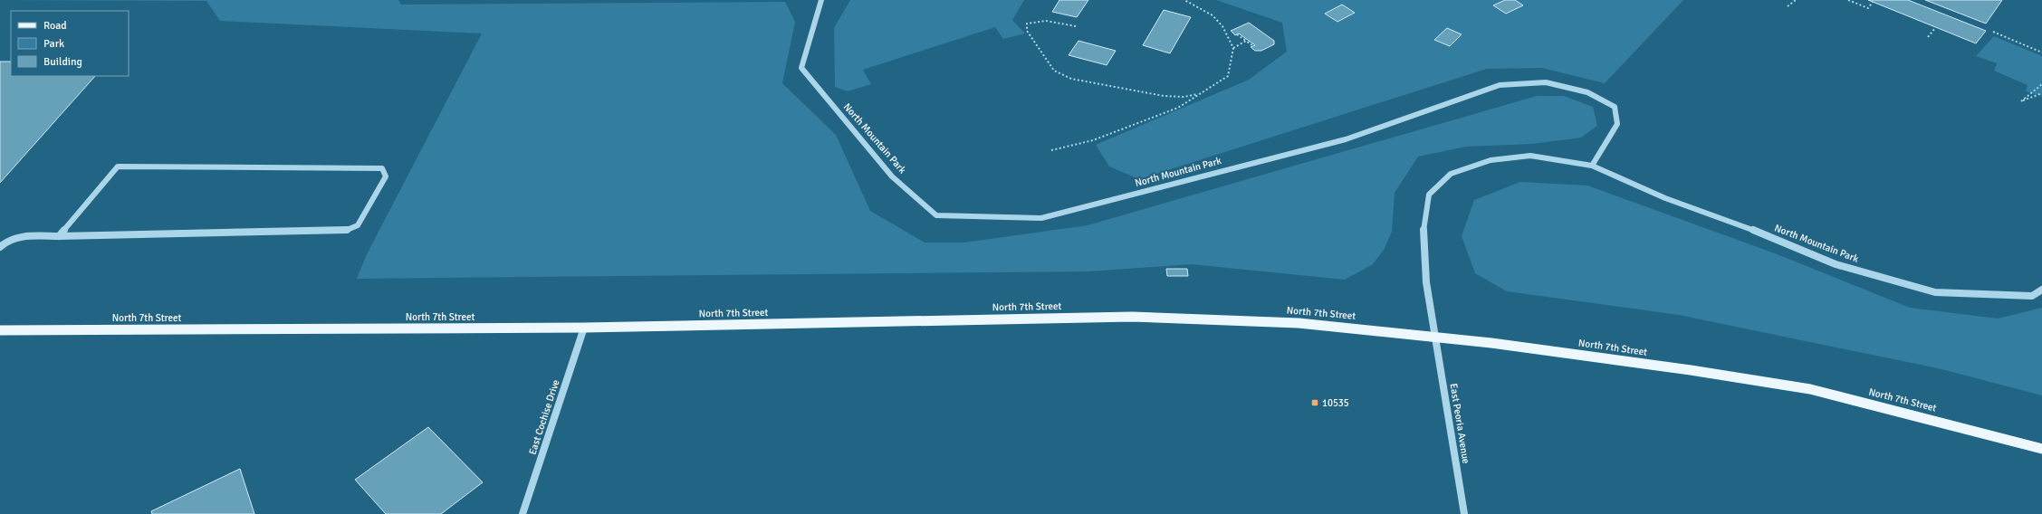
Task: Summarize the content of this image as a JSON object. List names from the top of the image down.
{
  "streets": {
    "main road": ["North 7th Street"],
    "street": ["North Mountain Park", "East Cochise Drive", "East Peoria Avenue"]
  },
  "crossings": [
    ["North Mountain Park", "North 7th Street"],
    ["North Mountain Park", "East Peoria Avenue"],
    ["North 7th Street", "East Cochise Drive"],
    ["North 7th Street", "East Peoria Avenue"]
  ],
  "places": {
    "transit": ["10535"]
  },
  "legend": ["Road", "Park", "Building"]
}
